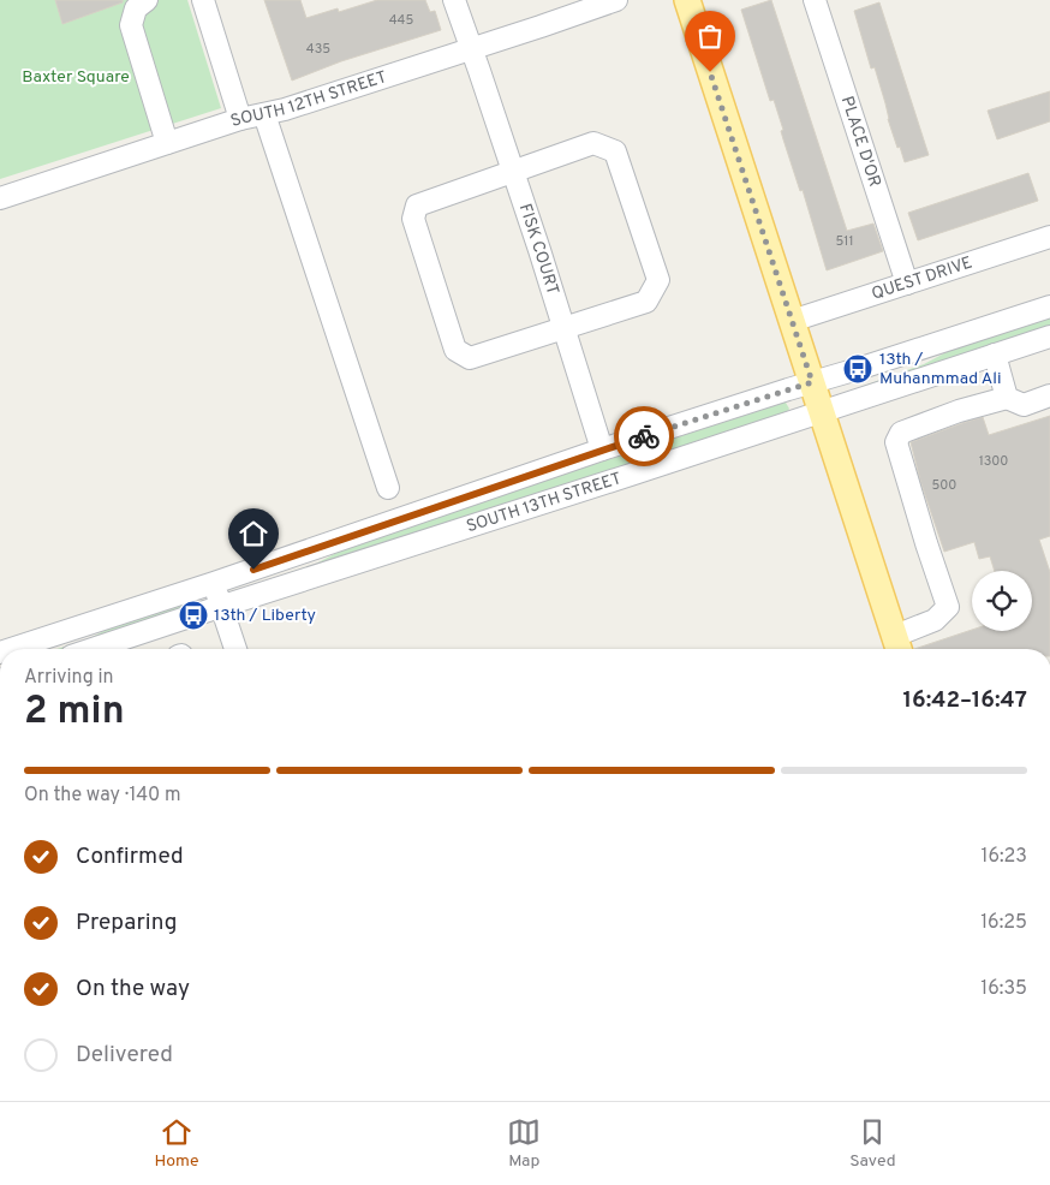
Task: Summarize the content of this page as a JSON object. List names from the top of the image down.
{
  "streets": {
    "street": [
      "SOUTH 12TH STREET",
      "PLACE D'OR",
      "FISK COURT",
      "QUEST DRIVE",
      "SOUTH 13TH STREET"
    ]
  },
  "crossings": [
    ["SOUTH 12TH STREET", "FISK COURT"],
    ["PLACE D'OR", "QUEST DRIVE"],
    ["FISK COURT", "SOUTH 13TH STREET"]
  ],
  "parks": ["Baxter Square"],
  "places": {
    "bus stop": ["13th / Muhanmmad Ali", "13th / Liberty"]
  },
  "house_numbers": [
    "445",
    "435",
    "511",
    "1300",
    "500"
  ],
  "page": {
    "heading": ["2 min", "Arriving in", "16:42–16:47"],
    "bar": "On the way · 140 m",
    "list": [
      ["Confirmed", "16:23"],
      ["Preparing", "16:25"],
      ["On the way", "16:35"],
      "Delivered"
    ],
    "tabs": ["Home", "Map", "Saved"]
  }
}
